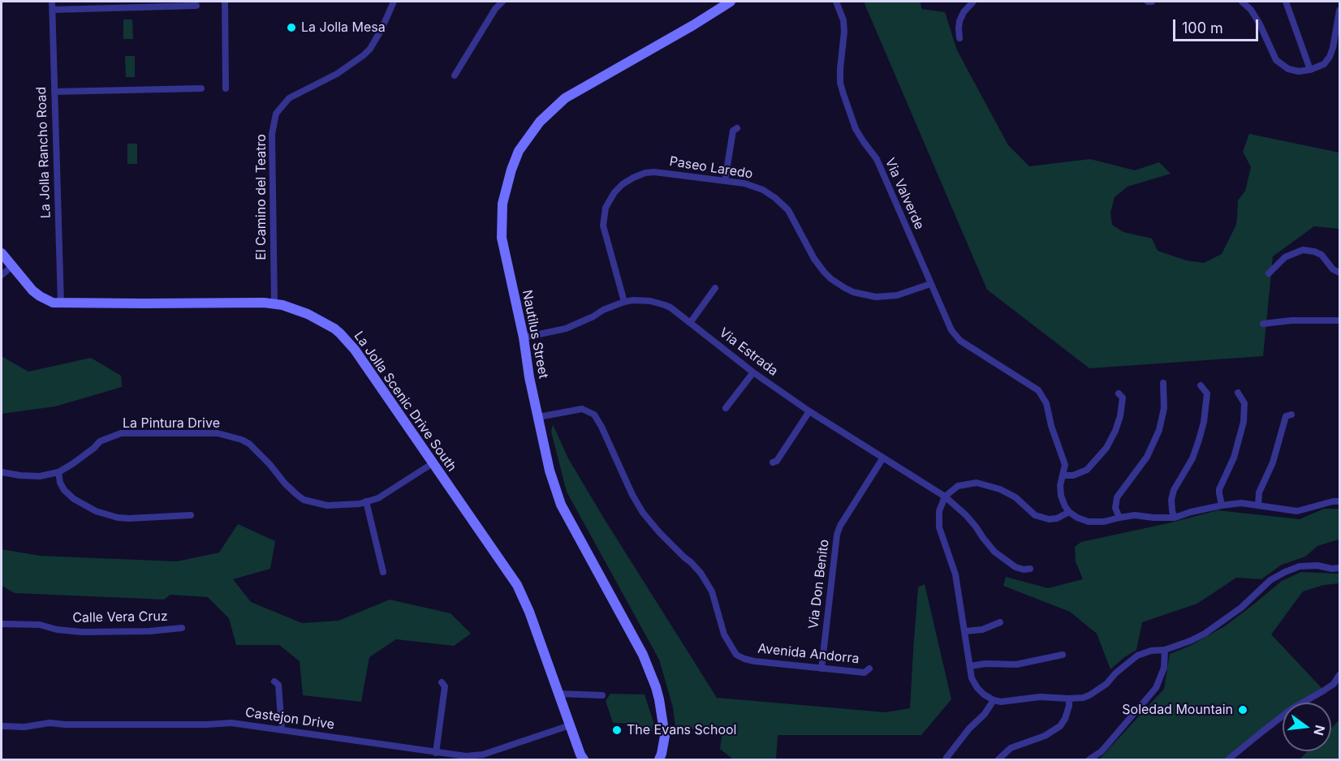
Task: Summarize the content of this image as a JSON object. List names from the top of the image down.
{
  "streets": {
    "main road": ["Nautilus Street", "La Jolla Scenic Drive South"],
    "street": [
      "La Jolla Rancho Road",
      "Paseo Laredo",
      "Via Valverde",
      "El Camino del Teatro",
      "Via Estrada",
      "La Pintura Drive",
      "Via Don Benito",
      "Calle Vera Cruz",
      "Avenida Andorra",
      "Castejon Drive"
    ]
  },
  "crossings": [
    ["La Jolla Rancho Road", "La Jolla Scenic Drive South"],
    ["Paseo Laredo", "Via Valverde"],
    ["Paseo Laredo", "Via Estrada"],
    ["El Camino del Teatro", "La Jolla Scenic Drive South"],
    ["Nautilus Street", "Via Estrada"],
    ["Nautilus Street", "Avenida Andorra"],
    ["Via Estrada", "Via Don Benito"],
    ["La Jolla Scenic Drive South", "La Pintura Drive"],
    ["La Jolla Scenic Drive South", "Castejon Drive"],
    ["Via Don Benito", "Avenida Andorra"]
  ],
  "places": ["La Jolla Mesa", "Soledad Mountain", "The Evans School"],
  "scale_bar": "100 m",
  "north": "right"
}
